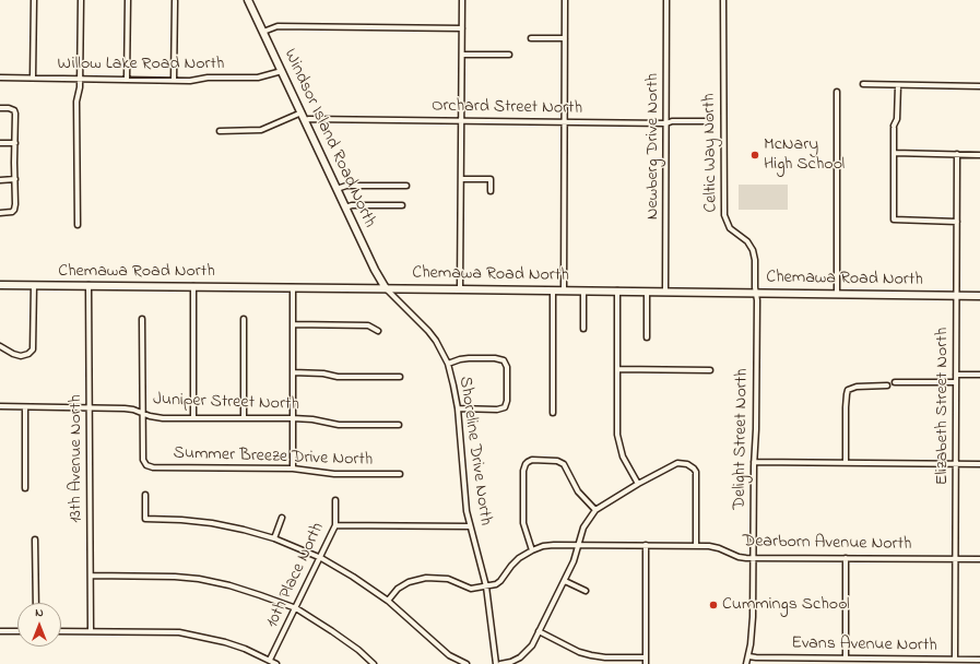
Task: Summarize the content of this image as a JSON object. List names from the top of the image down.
{
  "streets": {
    "street": [
      "Willow Lake Road North",
      "Orchard Street North",
      "Windsor Island Road North",
      "Newberg Drive North",
      "Celtic Way North",
      "Chemawa Road North",
      "Juniper Street North",
      "Elizabeth Street North",
      "Delight Street North",
      "Shoreline Drive North",
      "Summer Breeze Drive North",
      "13th Avenue North",
      "Dearborn Avenue North",
      "10th Place North",
      "Evans Avenue North"
    ]
  },
  "crossings": [
    ["Willow Lake Road North", "Windsor Island Road North"],
    ["Orchard Street North", "Windsor Island Road North"],
    ["Orchard Street North", "Newberg Drive North"],
    ["Windsor Island Road North", "Chemawa Road North"],
    ["Windsor Island Road North", "Shoreline Drive North"],
    ["Newberg Drive North", "Chemawa Road North"],
    ["Celtic Way North", "Chemawa Road North"],
    ["Celtic Way North", "Delight Street North"],
    ["Chemawa Road North", "Elizabeth Street North"],
    ["Chemawa Road North", "Delight Street North"],
    ["Chemawa Road North", "Shoreline Drive North"],
    ["Chemawa Road North", "13th Avenue North"],
    ["Juniper Street North", "Summer Breeze Drive North"],
    ["Juniper Street North", "13th Avenue North"],
    ["Elizabeth Street North", "Dearborn Avenue North"],
    ["Elizabeth Street North", "Evans Avenue North"],
    ["Delight Street North", "Dearborn Avenue North"],
    ["Delight Street North", "Evans Avenue North"],
    ["Shoreline Drive North", "Dearborn Avenue North"]
  ],
  "places": ["McNary High School", "Cummings School"],
  "north": "top"
}
